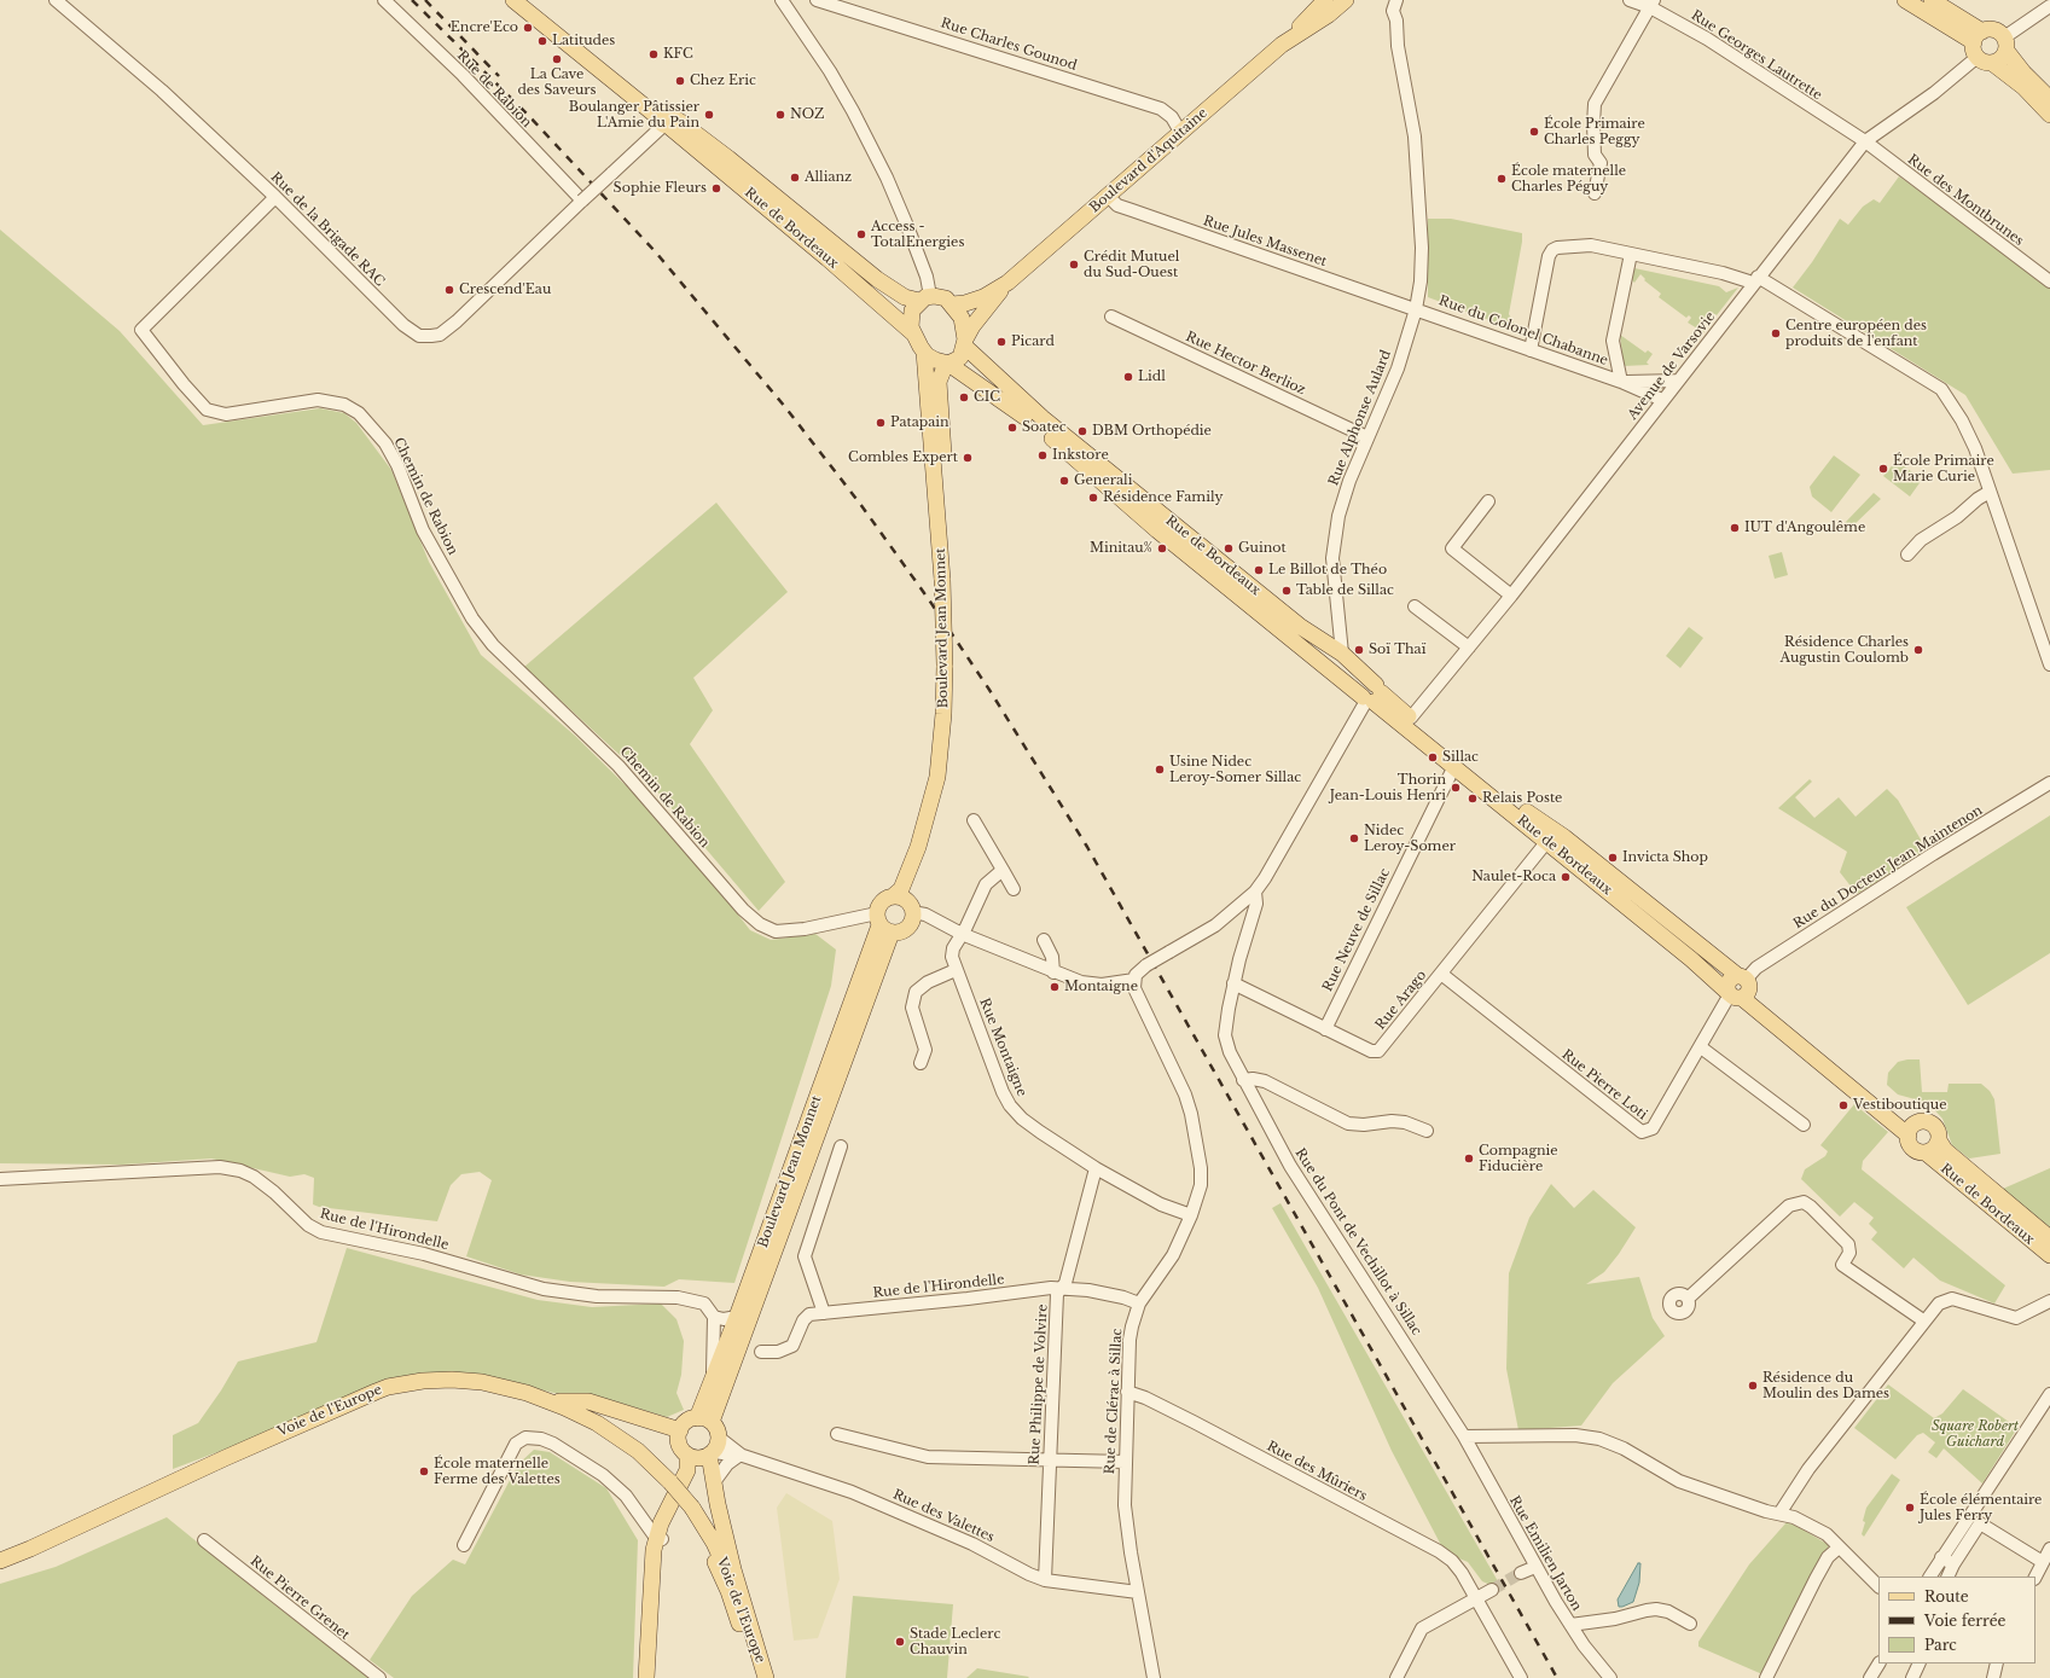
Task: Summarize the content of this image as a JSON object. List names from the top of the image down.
{
  "streets": {
    "main road": [
      "Boulevard d'Aquitaine",
      "Rue de Bordeaux",
      "Boulevard Jean Monnet",
      "Voie de l'Europe"
    ],
    "street": [
      "Rue Charles Gounod",
      "Rue Georges Lautrette",
      "Rue de Rabion",
      "Rue des Montbrunes",
      "Rue de la Brigade RAC",
      "Rue Jules Massenet",
      "Rue du Colonel Chabanne",
      "Rue Hector Berlioz",
      "Avenue de Varsovie",
      "Rue Alphonse Aulard",
      "Chemin de Rabion",
      "Rue du Docteur Jean Maintenon",
      "Rue Neuve de Sillac",
      "Rue Arago",
      "Rue Montaigne",
      "Rue Pierre Loti",
      "Rue de l'Hirondelle",
      "Rue du Pont de Vechillot à Sillac",
      "Rue Philippe de Volvire",
      "Rue de Clérac à Sillac",
      "Rue des Mûriers",
      "Rue des Valettes",
      "Rue Emilien Jarton",
      "Rue Pierre Grenet"
    ]
  },
  "crossings": [
    ["Rue Charles Gounod", "Boulevard d'Aquitaine"],
    ["Rue Georges Lautrette", "Rue des Montbrunes"],
    ["Rue Georges Lautrette", "Avenue de Varsovie"],
    ["Rue de Rabion", "Rue de la Brigade RAC"],
    ["Boulevard d'Aquitaine", "Rue de Bordeaux"],
    ["Boulevard d'Aquitaine", "Rue Jules Massenet"],
    ["Boulevard d'Aquitaine", "Boulevard Jean Monnet"],
    ["Rue des Montbrunes", "Avenue de Varsovie"],
    ["Rue de Bordeaux", "Rue de la Brigade RAC"],
    ["Rue de Bordeaux", "Avenue de Varsovie"],
    ["Rue de Bordeaux", "Rue Alphonse Aulard"],
    ["Rue de Bordeaux", "Boulevard Jean Monnet"],
    ["Rue de Bordeaux", "Rue du Docteur Jean Maintenon"],
    ["Rue de Bordeaux", "Rue Neuve de Sillac"],
    ["Rue de Bordeaux", "Rue Arago"],
    ["Rue de Bordeaux", "Rue Pierre Loti"],
    ["Rue de la Brigade RAC", "Chemin de Rabion"],
    ["Rue Jules Massenet", "Rue du Colonel Chabanne"],
    ["Rue Jules Massenet", "Rue Alphonse Aulard"],
    ["Rue du Colonel Chabanne", "Avenue de Varsovie"],
    ["Rue du Colonel Chabanne", "Rue Alphonse Aulard"],
    ["Rue Hector Berlioz", "Rue Alphonse Aulard"],
    ["Chemin de Rabion", "Boulevard Jean Monnet"],
    ["Boulevard Jean Monnet", "Rue des Valettes"],
    ["Rue du Docteur Jean Maintenon", "Rue Pierre Loti"],
    ["Rue Neuve de Sillac", "Rue Arago"],
    ["Rue Arago", "Rue Pierre Loti"],
    ["Rue Arago", "Rue du Pont de Vechillot à Sillac"],
    ["Rue Montaigne", "Rue Philippe de Volvire"],
    ["Rue Montaigne", "Rue de Clérac à Sillac"],
    ["Rue de l'Hirondelle", "Rue Philippe de Volvire"],
    ["Rue de l'Hirondelle", "Rue de Clérac à Sillac"],
    ["Rue du Pont de Vechillot à Sillac", "Rue Emilien Jarton"],
    ["Rue Philippe de Volvire", "Rue des Valettes"],
    ["Rue de Clérac à Sillac", "Rue des Mûriers"],
    ["Rue de Clérac à Sillac", "Rue des Valettes"]
  ],
  "parks": ["Square Robert Guichard"],
  "places": [
    "Encre'Eco",
    "Latitudes",
    "KFC",
    "La Cave des Saveurs",
    "Chez Eric",
    "Boulanger Pâtissier L'Amie du Pain",
    "NOZ",
    "École Primaire Charles Peggy",
    "Allianz",
    "École maternelle Charles Péguy",
    "Sophie Fleurs",
    "Access - TotalEnergies",
    "Crédit Mutuel du Sud-Ouest",
    "Crescend'Eau",
    "Centre européen des produits de l'enfant",
    "Picard",
    "Lidl",
    "CIC",
    "Patapain",
    "Soatec",
    "DBM Orthopédie",
    "Inkstore",
    "Combles Expert",
    "École Primaire Marie Curie",
    "Generali",
    "Résidence Family",
    "IUT d'Angoulême",
    "Minitau%",
    "Guinot",
    "Le Billot de Théo",
    "Table de Sillac",
    "Soï Thaï",
    "Résidence Charles Augustin Coulomb",
    "Sillac",
    "Usine Nidec Leroy-Somer Sillac",
    "Thorin Jean-Louis Henri",
    "Relais Poste",
    "Nidec Leroy-Somer",
    "Invicta Shop",
    "Naulet-Roca",
    "Montaigne",
    "Vestiboutique",
    "Compagnie Fiducière",
    "Résidence du Moulin des Dames",
    "École maternelle Ferme des Valettes",
    "École élémentaire Jules Ferry",
    "Stade Leclerc Chauvin"
  ],
  "legend": ["Route", "Voie ferrée", "Parc"]
}
